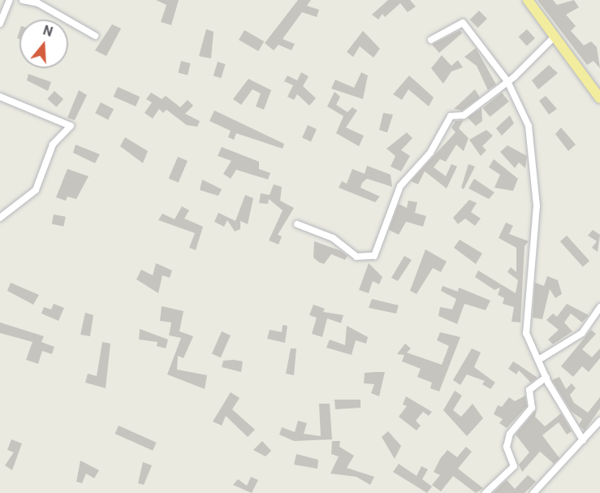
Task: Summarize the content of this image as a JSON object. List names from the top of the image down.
{
  "north": "top"
}
